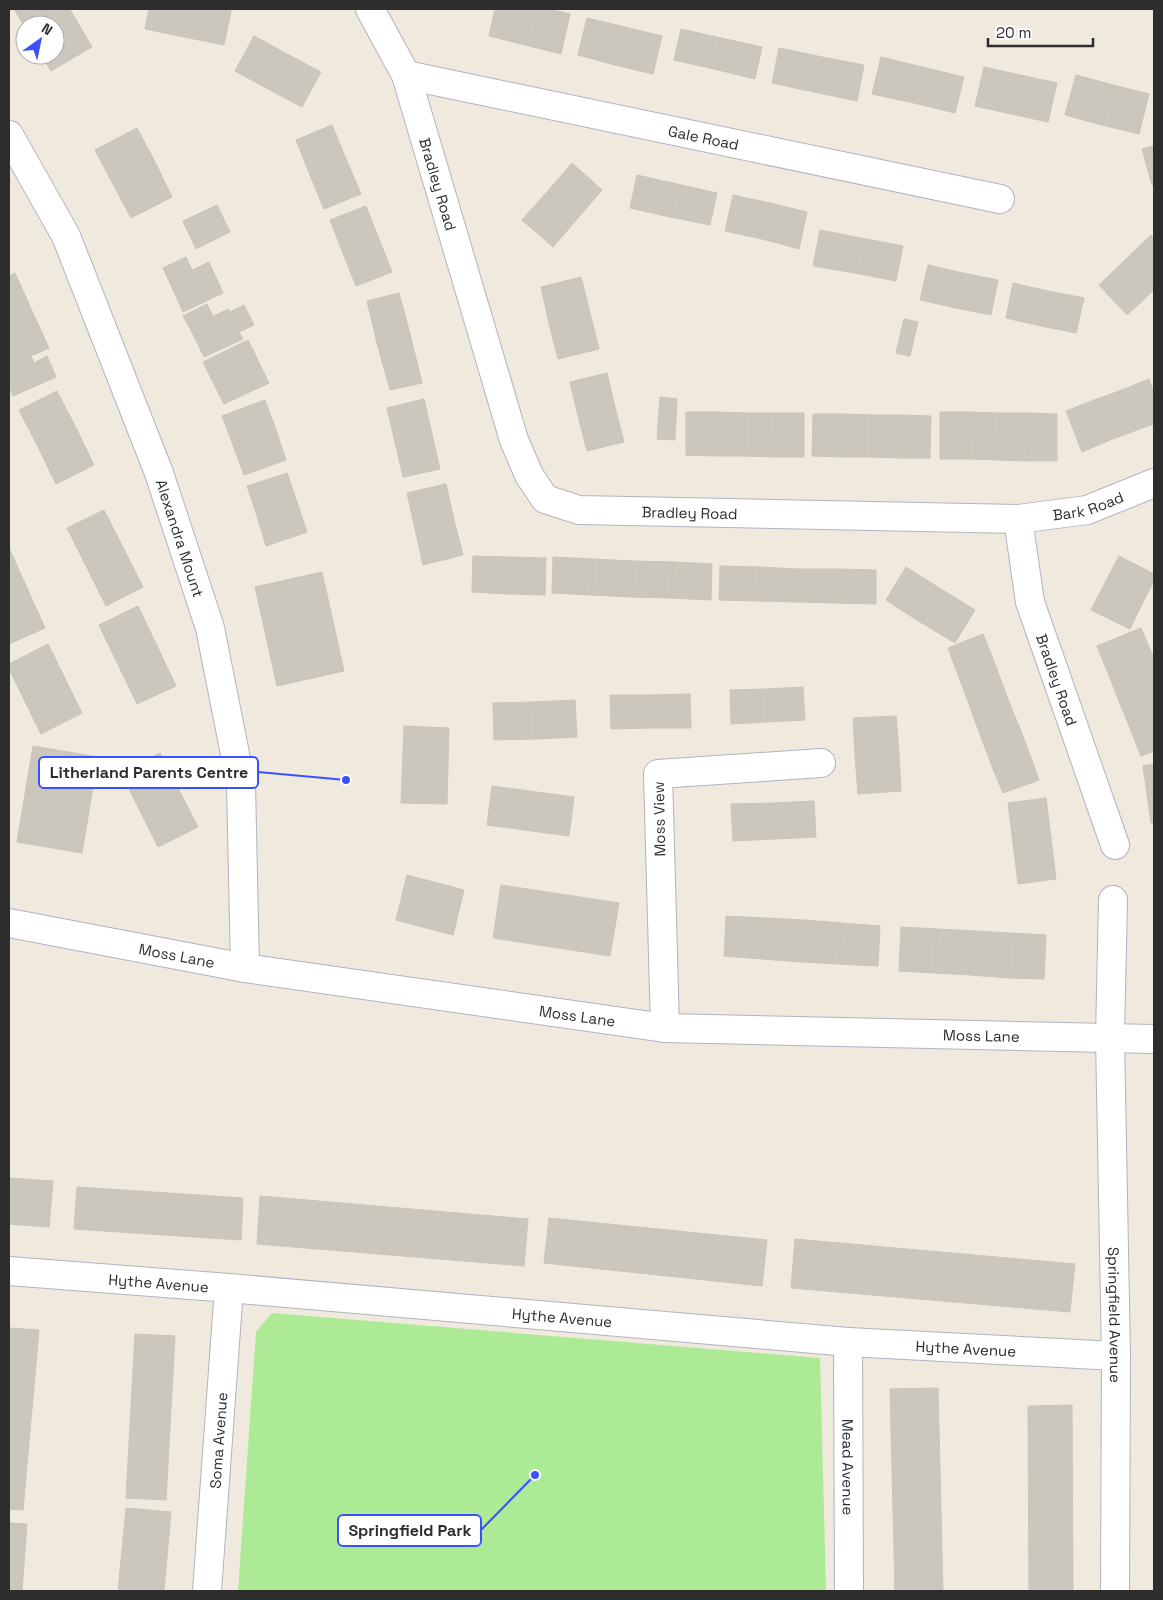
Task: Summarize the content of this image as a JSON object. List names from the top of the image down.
{
  "streets": {
    "street": [
      "Gale Road",
      "Bradley Road",
      "Bark Road",
      "Alexandra Mount",
      "Moss View",
      "Moss Lane",
      "Hythe Avenue",
      "Springfield Avenue",
      "Soma Avenue",
      "Mead Avenue"
    ]
  },
  "crossings": [
    ["Gale Road", "Bradley Road"],
    ["Bradley Road", "Bark Road"],
    ["Alexandra Mount", "Moss Lane"],
    ["Moss View", "Moss Lane"],
    ["Moss Lane", "Springfield Avenue"],
    ["Hythe Avenue", "Springfield Avenue"],
    ["Hythe Avenue", "Soma Avenue"],
    ["Hythe Avenue", "Mead Avenue"]
  ],
  "places": ["Litherland Parents Centre", "Springfield Park"],
  "scale_bar": "20 m",
  "north": "top right"
}
